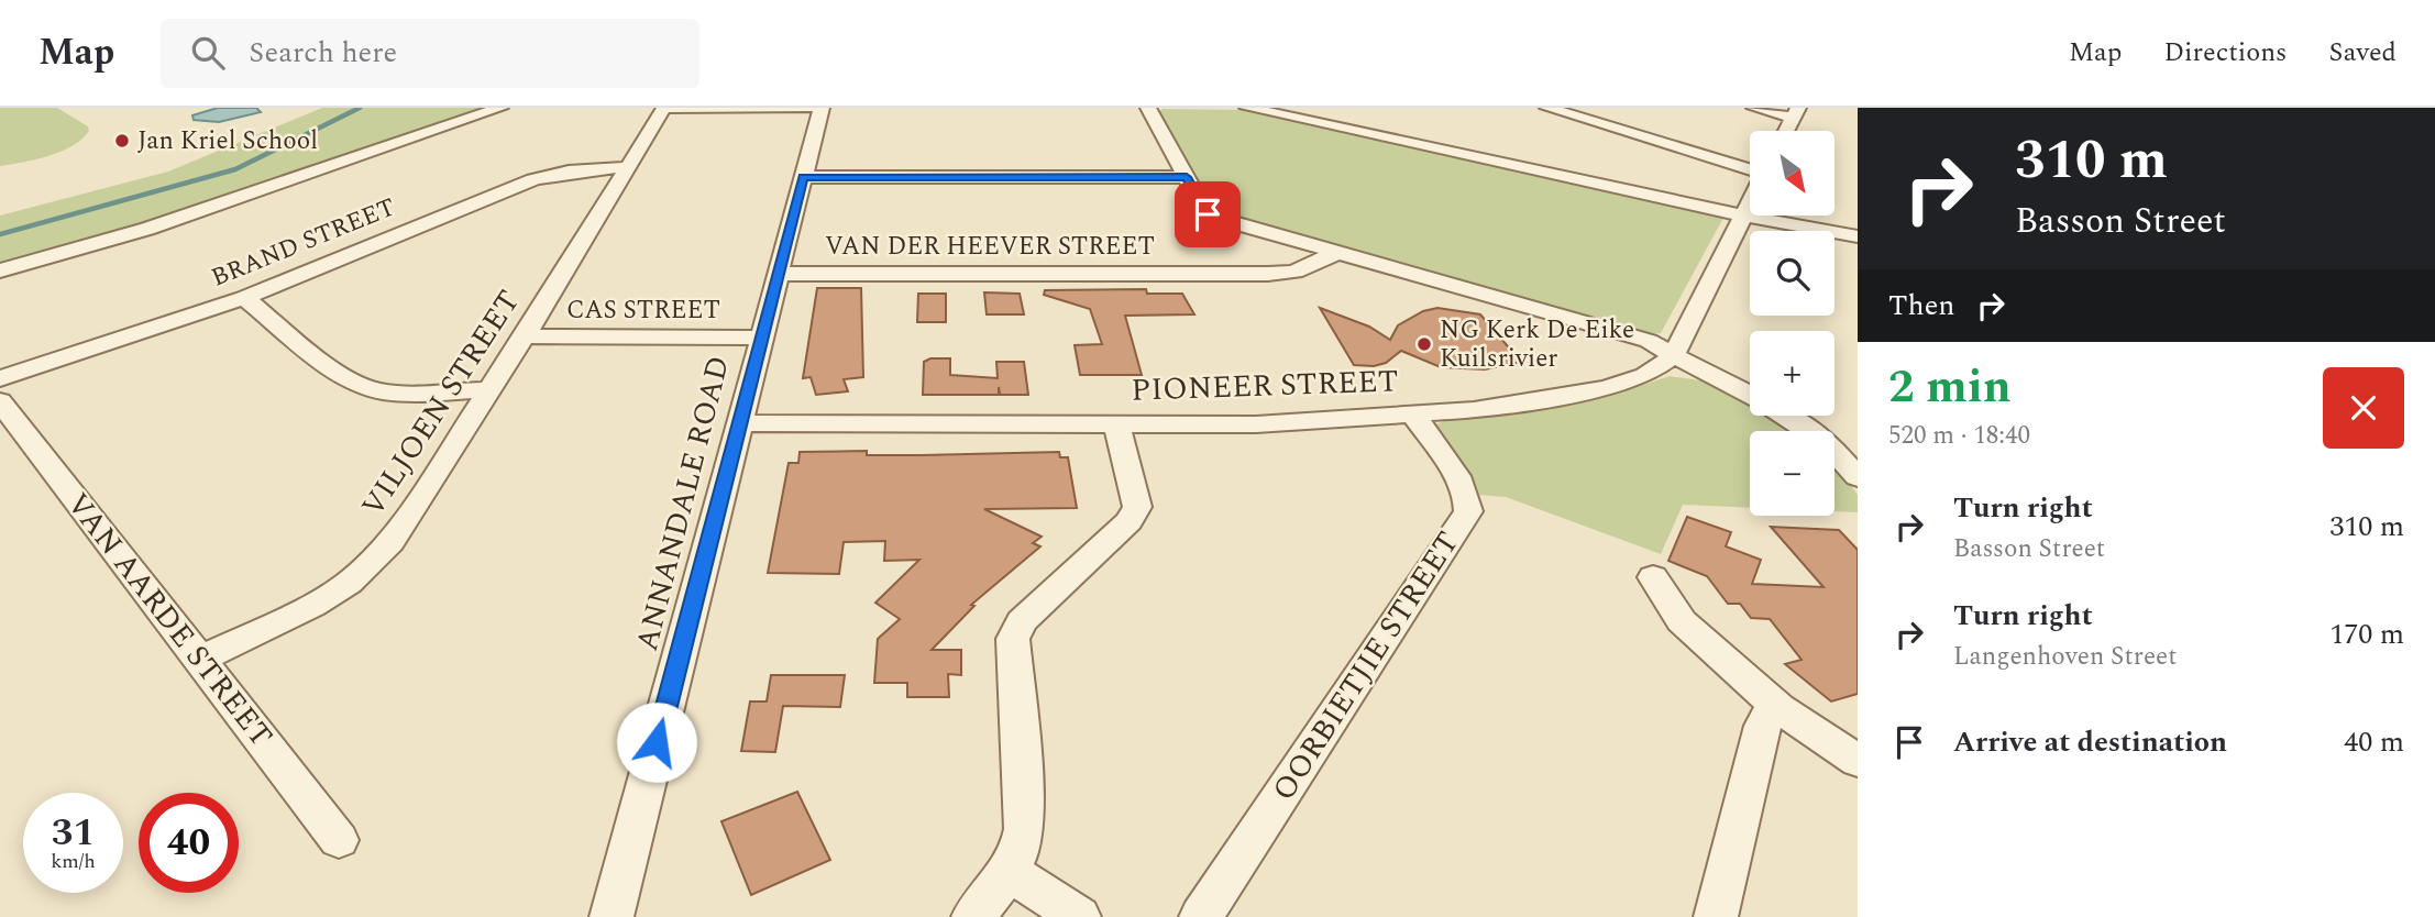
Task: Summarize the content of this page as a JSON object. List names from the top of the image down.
{
  "streets": {
    "street": [
      "BRAND STREET",
      "VAN DER HEEVER STREET",
      "CAS STREET",
      "PIONEER STREET",
      "VILJOEN STREET",
      "ANNANDALE ROAD",
      "VAN AARDE STREET",
      "OORBIETJIE STREET"
    ]
  },
  "crossings": [
    ["BRAND STREET", "VILJOEN STREET"],
    ["VAN DER HEEVER STREET", "ANNANDALE ROAD"],
    ["CAS STREET", "VILJOEN STREET"],
    ["CAS STREET", "ANNANDALE ROAD"],
    ["PIONEER STREET", "ANNANDALE ROAD"],
    ["PIONEER STREET", "OORBIETJIE STREET"],
    ["VILJOEN STREET", "VAN AARDE STREET"]
  ],
  "places": ["Jan Kriel School", "NG Kerk De Eike Kuilsrivier"],
  "north": "bottom right",
  "page": {
    "header": "Map",
    "search": "Search here",
    "nav": ["Map", "Directions", "Saved"],
    "turn": ["310 m", "Basson Street"],
    "map_buttons": ["+", "−"],
    "then": "Then",
    "heading": ["2 min", "520 m · 18:40"],
    "list": [
      {
        "name": "Turn right",
        "note": "Basson Street",
        "value": "310 m"
      },
      {
        "name": "Turn right",
        "note": "Langenhoven Street",
        "value": "170 m"
      },
      {
        "name": "Arrive at destination",
        "value": "40 m"
      }
    ],
    "speed": "31 km/h",
    "limit": "40"
  }
}
